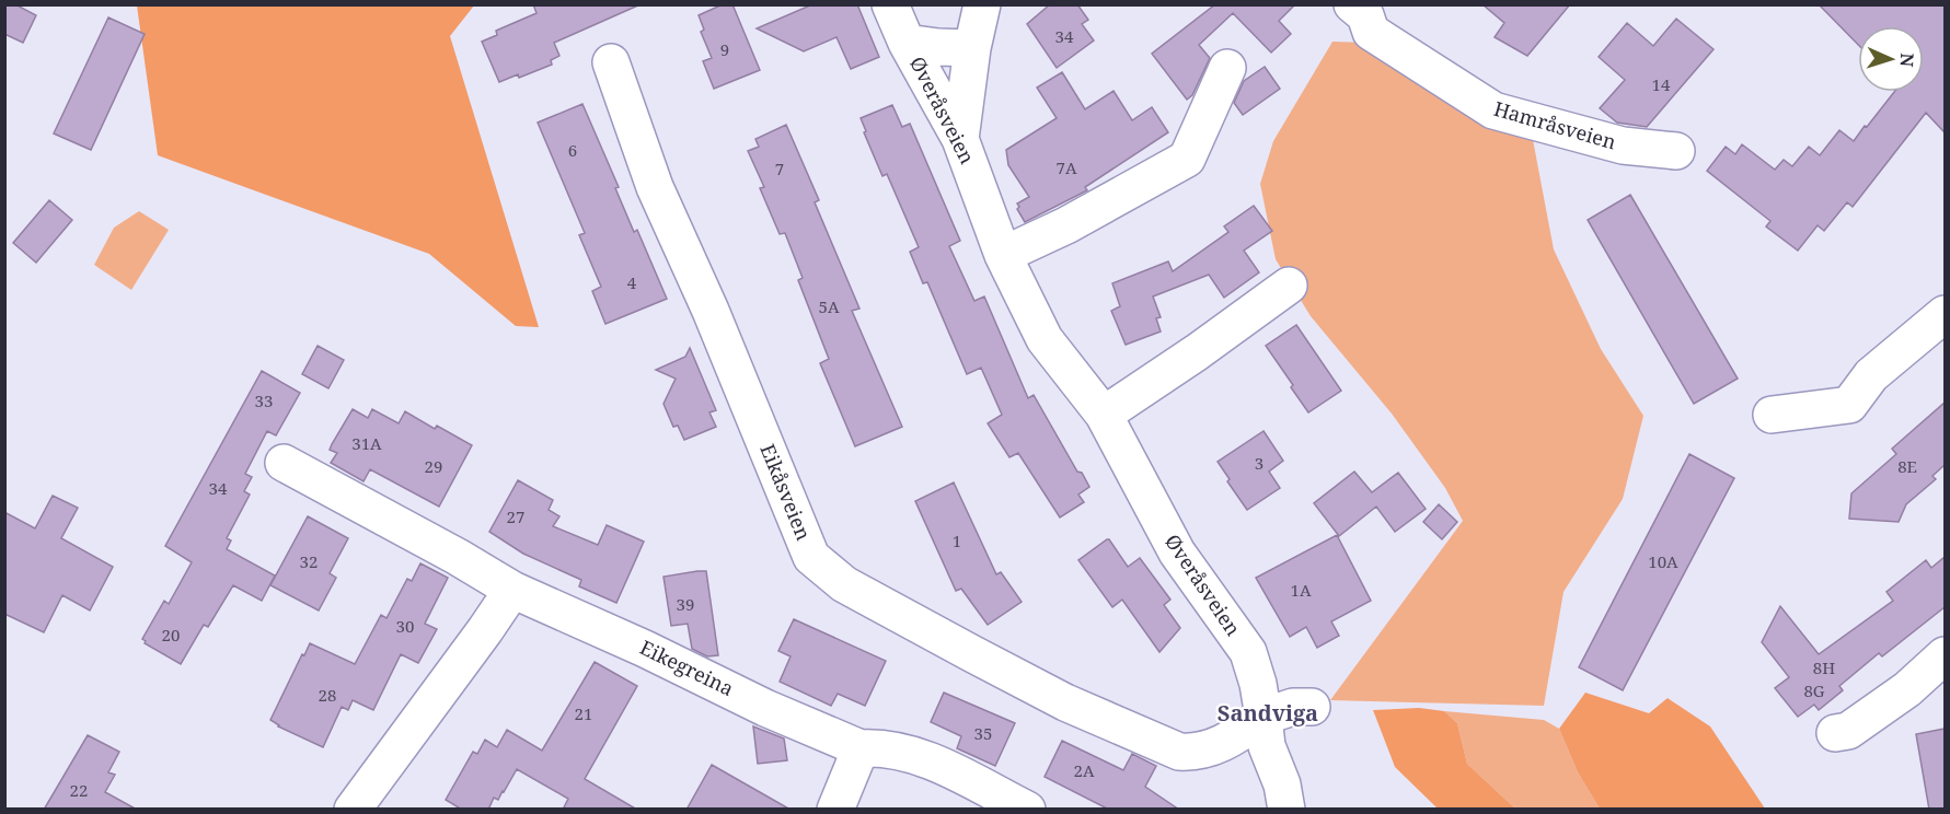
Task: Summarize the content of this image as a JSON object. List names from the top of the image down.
{
  "streets": {
    "street": [
      "Øveråsveien",
      "Hamråsveien",
      "Eikåsveien",
      "Eikegreina"
    ]
  },
  "crossings": [
    ["Øveråsveien", "Eikåsveien"]
  ],
  "districts": ["Sandviga"],
  "house_numbers": [
    "34",
    "9",
    "14",
    "6",
    "7A",
    "7",
    "4",
    "5A",
    "33",
    "31A",
    "3",
    "29",
    "8E",
    "34",
    "27",
    "1",
    "32",
    "10A",
    "1A",
    "39",
    "30",
    "20",
    "8H",
    "8G",
    "28",
    "21",
    "35",
    "2A",
    "22"
  ],
  "north": "right"
}
